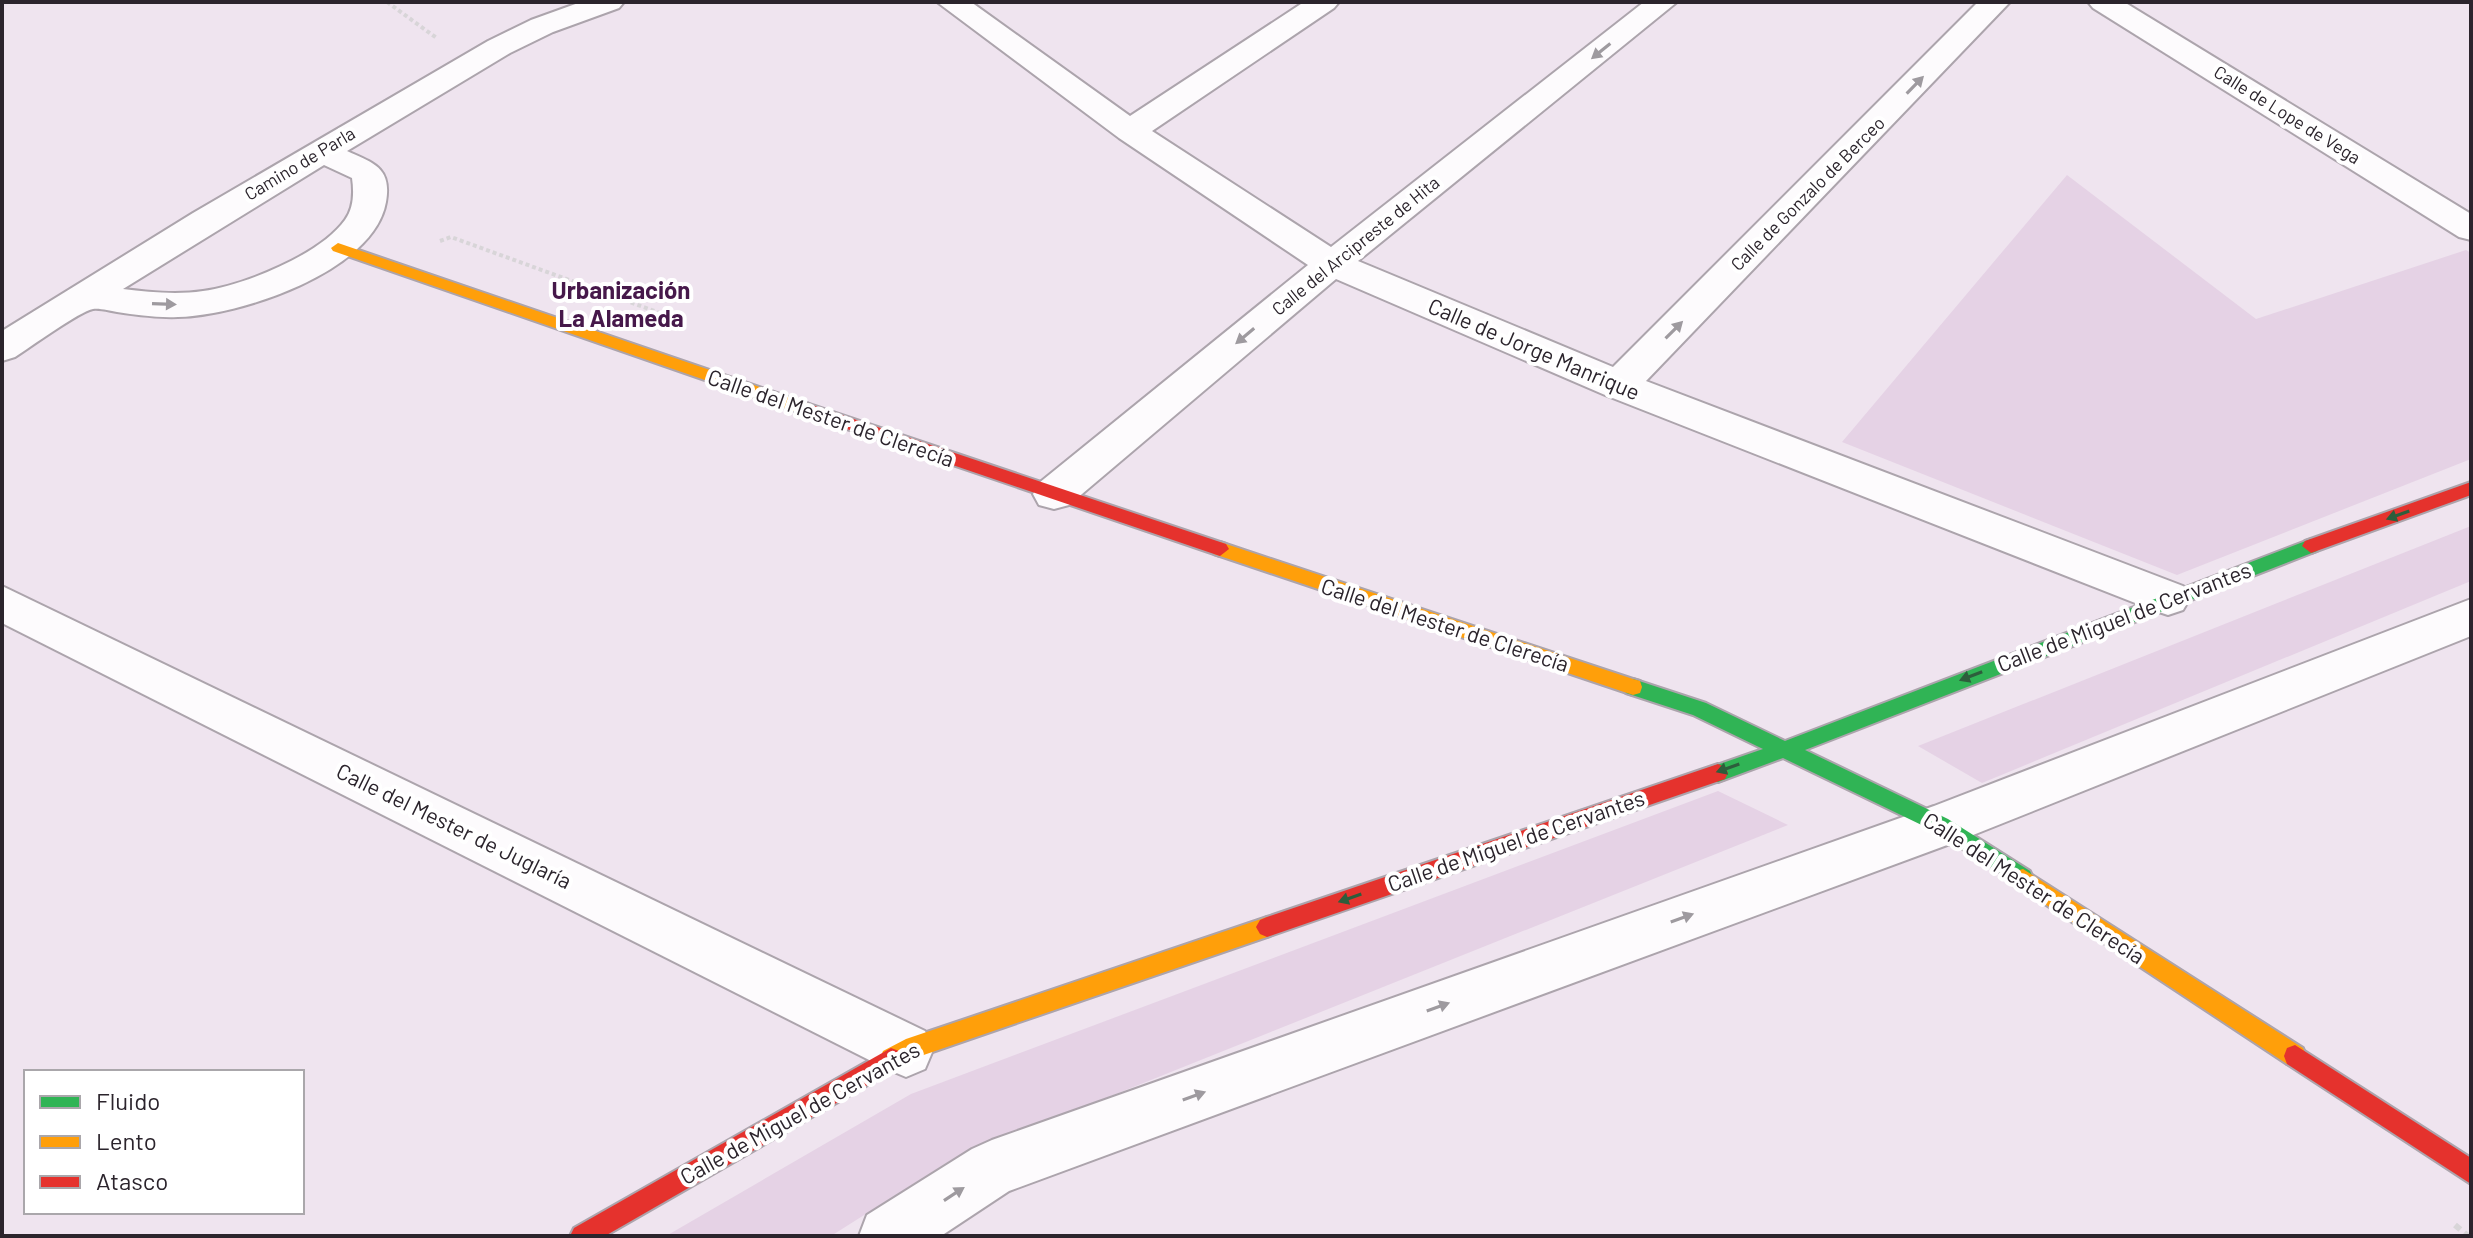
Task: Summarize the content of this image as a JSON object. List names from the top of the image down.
{
  "streets": {
    "street": [
      "Calle de Lope de Vega",
      "Camino de Parla",
      "Calle de Gonzalo de Berceo",
      "Calle del Arcipreste de Hita",
      "Calle de Jorge Manrique",
      "Calle del Mester de Clerecía",
      "Calle de Miguel de Cervantes",
      "Calle del Mester de Juglaría"
    ]
  },
  "crossings": [
    ["Calle de Gonzalo de Berceo", "Calle de Jorge Manrique"],
    ["Calle del Arcipreste de Hita", "Calle de Jorge Manrique"],
    ["Calle del Arcipreste de Hita", "Calle del Mester de Clerecía"],
    ["Calle de Jorge Manrique", "Calle de Miguel de Cervantes"],
    ["Calle del Mester de Clerecía", "Calle de Miguel de Cervantes"],
    ["Calle de Miguel de Cervantes", "Calle del Mester de Juglaría"]
  ],
  "one_way": ["Calle de Gonzalo de Berceo", "Calle del Arcipreste de Hita"],
  "districts": ["Urbanización La Alameda"],
  "legend": ["Fluido", "Lento", "Atasco"]
}
